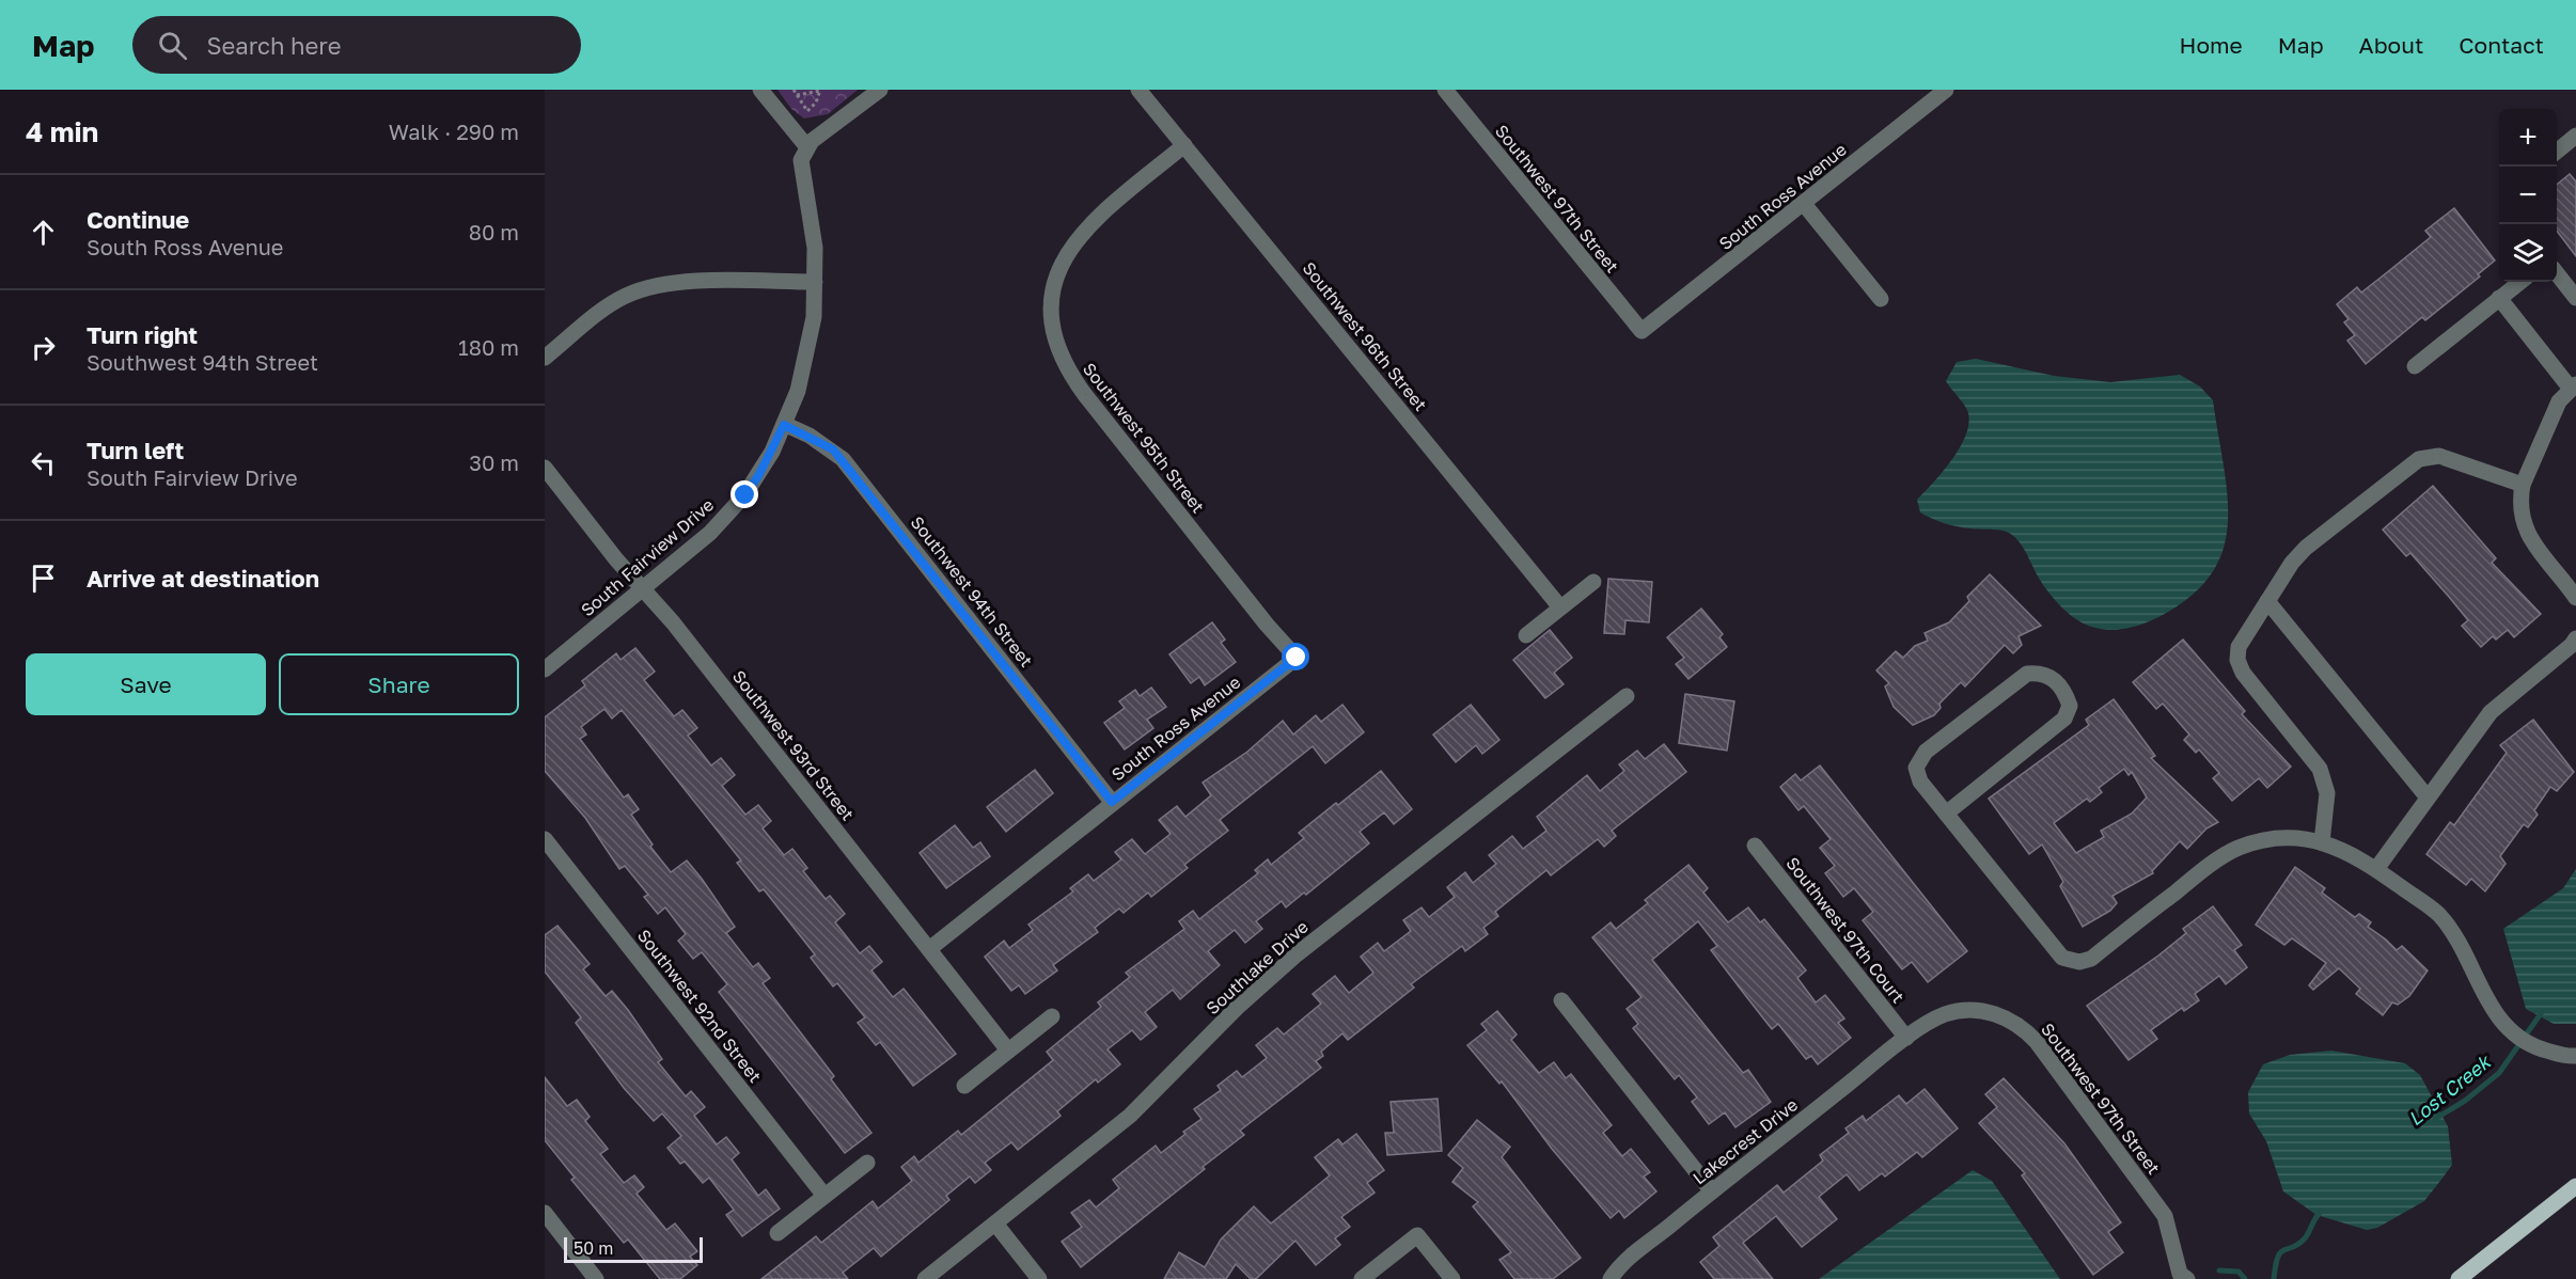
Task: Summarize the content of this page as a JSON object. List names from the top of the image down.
{
  "streets": {
    "street": [
      "South Ross Avenue",
      "Southwest 97th Street",
      "Southwest 96th Street",
      "Southwest 95th Street",
      "South Fairview Drive",
      "Southwest 94th Street",
      "Southwest 93rd Street",
      "Southwest 97th Court",
      "Southlake Drive",
      "Southwest 92nd Street",
      "Lakecrest Drive"
    ]
  },
  "crossings": [
    ["South Ross Avenue", "Southwest 97th Street"],
    ["South Ross Avenue", "Southwest 95th Street"],
    ["South Ross Avenue", "Southwest 94th Street"],
    ["South Ross Avenue", "Southwest 93rd Street"],
    ["Southwest 97th Street", "Southwest 97th Court"],
    ["Southwest 97th Street", "Lakecrest Drive"],
    ["Southwest 96th Street", "Southwest 95th Street"],
    ["South Fairview Drive", "Southwest 94th Street"],
    ["South Fairview Drive", "Southwest 93rd Street"],
    ["Southwest 97th Court", "Lakecrest Drive"]
  ],
  "water": ["Lost Creek"],
  "scale_bar": "50 m",
  "page": {
    "header": "Map",
    "search": "Search here",
    "nav": [
      "Home",
      "Map",
      "About",
      "Contact"
    ],
    "heading": ["4 min", "Walk · 290 m"],
    "map_buttons": ["+", "−"],
    "list": [
      ["Continue", "South Ross Avenue", "80 m"],
      ["Turn right", "Southwest 94th Street", "180 m"],
      ["Turn left", "South Fairview Drive", "30 m"],
      "Arrive at destination"
    ],
    "buttons": ["Save", "Share"],
    "scale": "50 m"
  }
}
